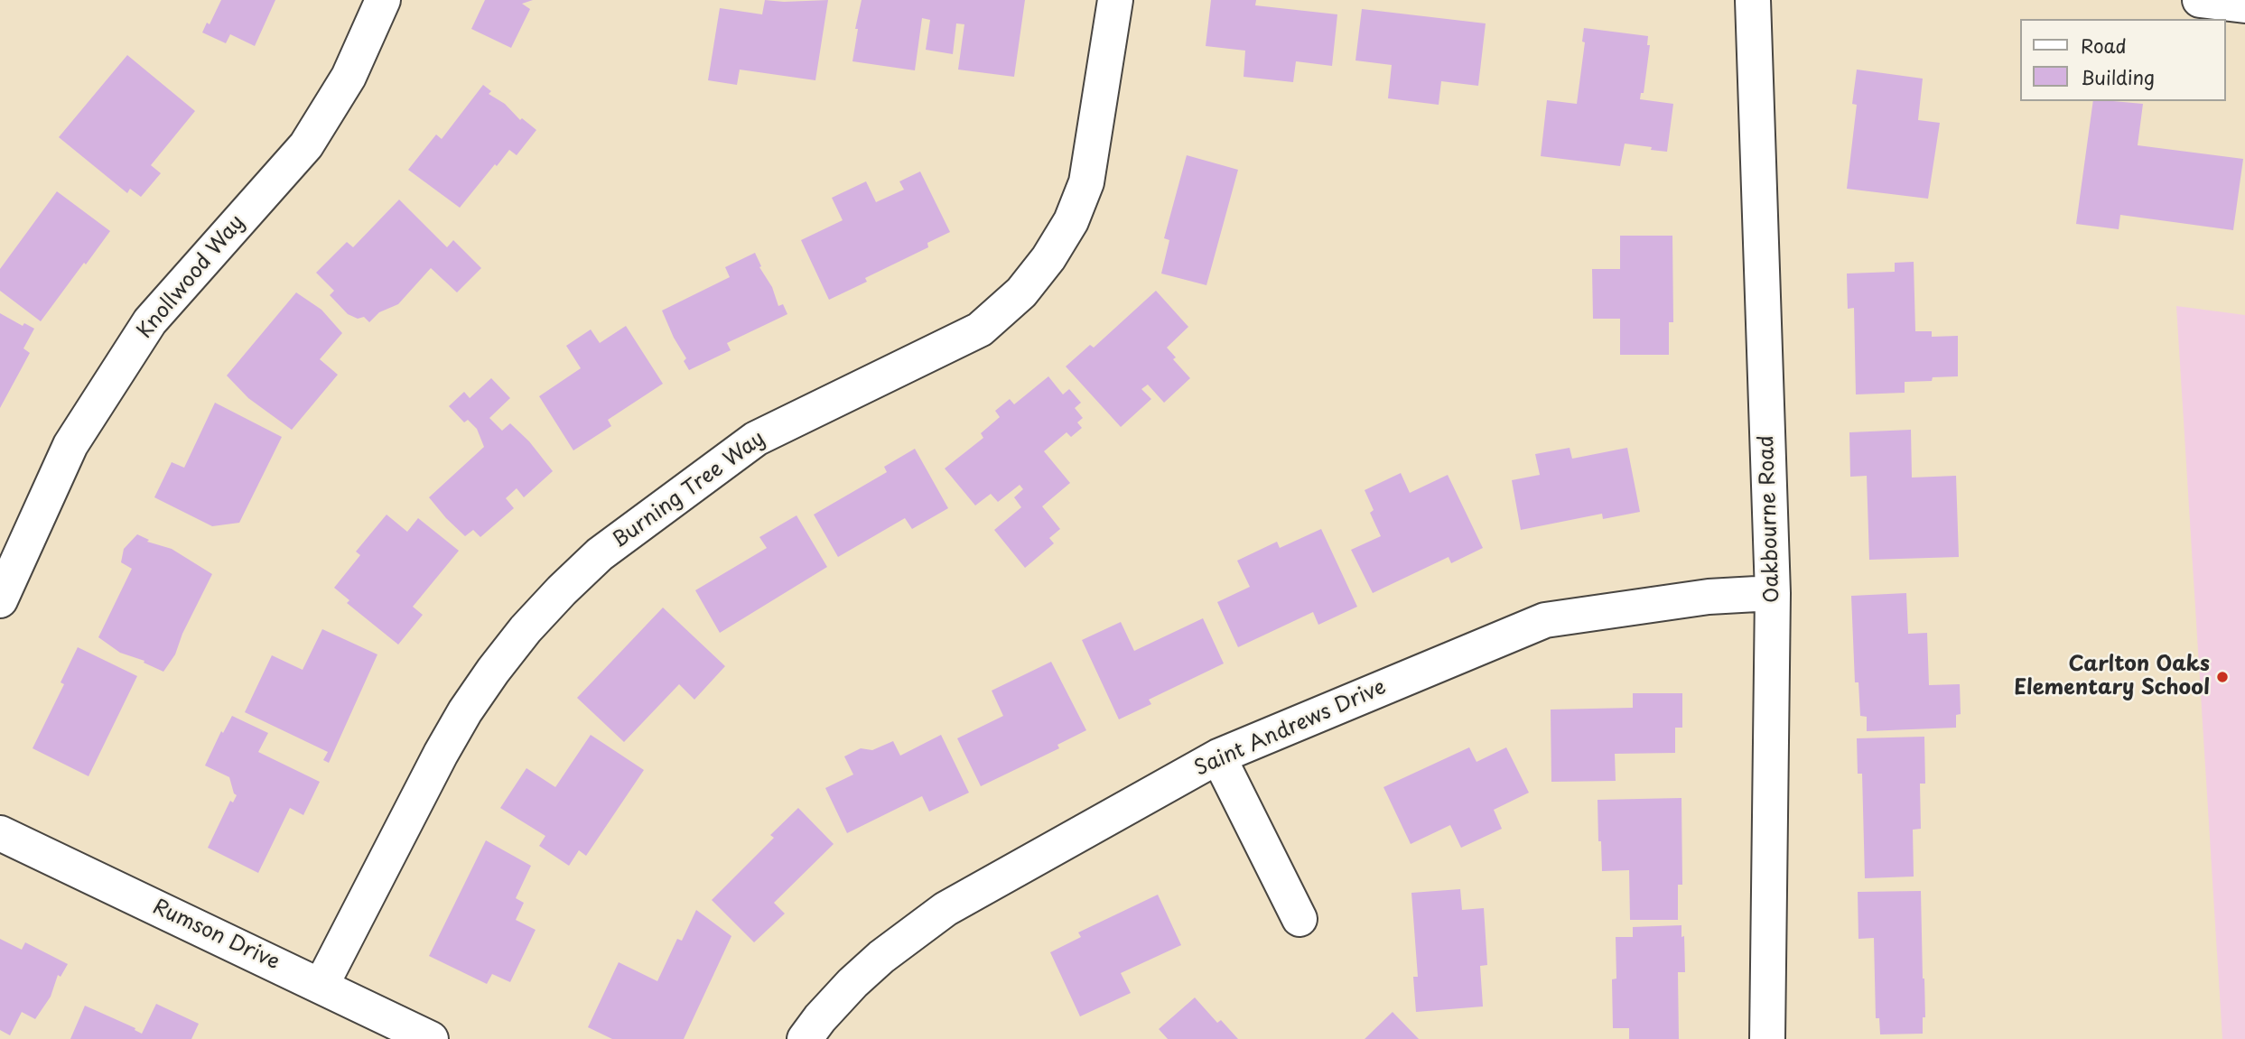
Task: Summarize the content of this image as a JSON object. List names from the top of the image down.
{
  "streets": {
    "street": [
      "Knollwood Way",
      "Burning Tree Way",
      "Oakbourne Road",
      "Saint Andrews Drive",
      "Rumson Drive"
    ]
  },
  "crossings": [
    ["Burning Tree Way", "Rumson Drive"],
    ["Oakbourne Road", "Saint Andrews Drive"]
  ],
  "places": ["Carlton Oaks Elementary School"],
  "legend": ["Road", "Building"]
}
